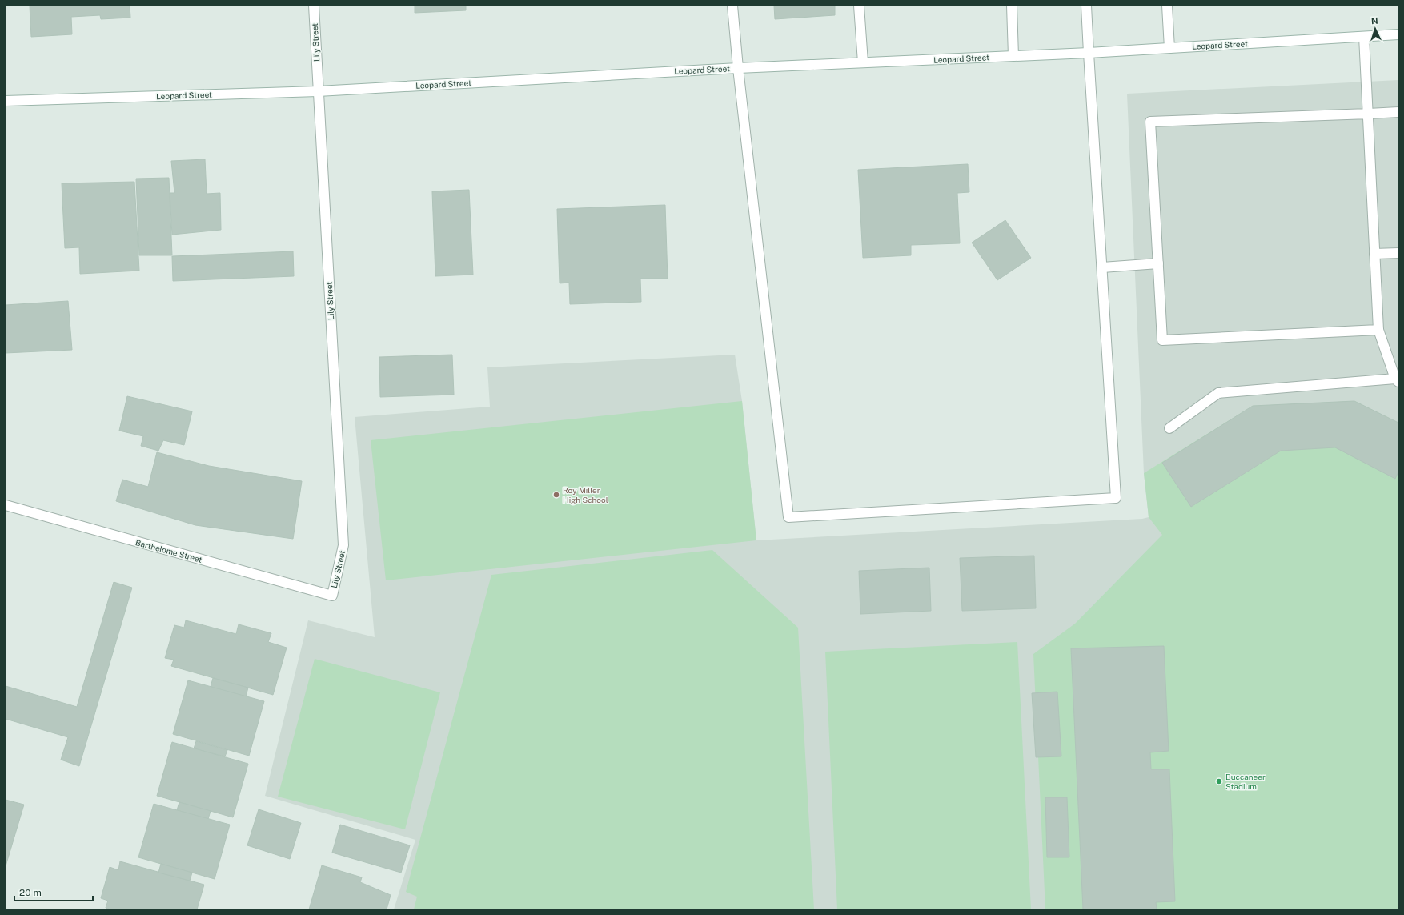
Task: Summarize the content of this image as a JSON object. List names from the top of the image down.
{
  "streets": {
    "street": ["Lily Street", "Leopard Street", "Barthelome Street"]
  },
  "crossings": [
    ["Lily Street", "Leopard Street"],
    ["Lily Street", "Barthelome Street"]
  ],
  "places": ["Roy Miller High School", "Buccaneer Stadium"],
  "scale_bar": "20 m",
  "north": "top"
}
